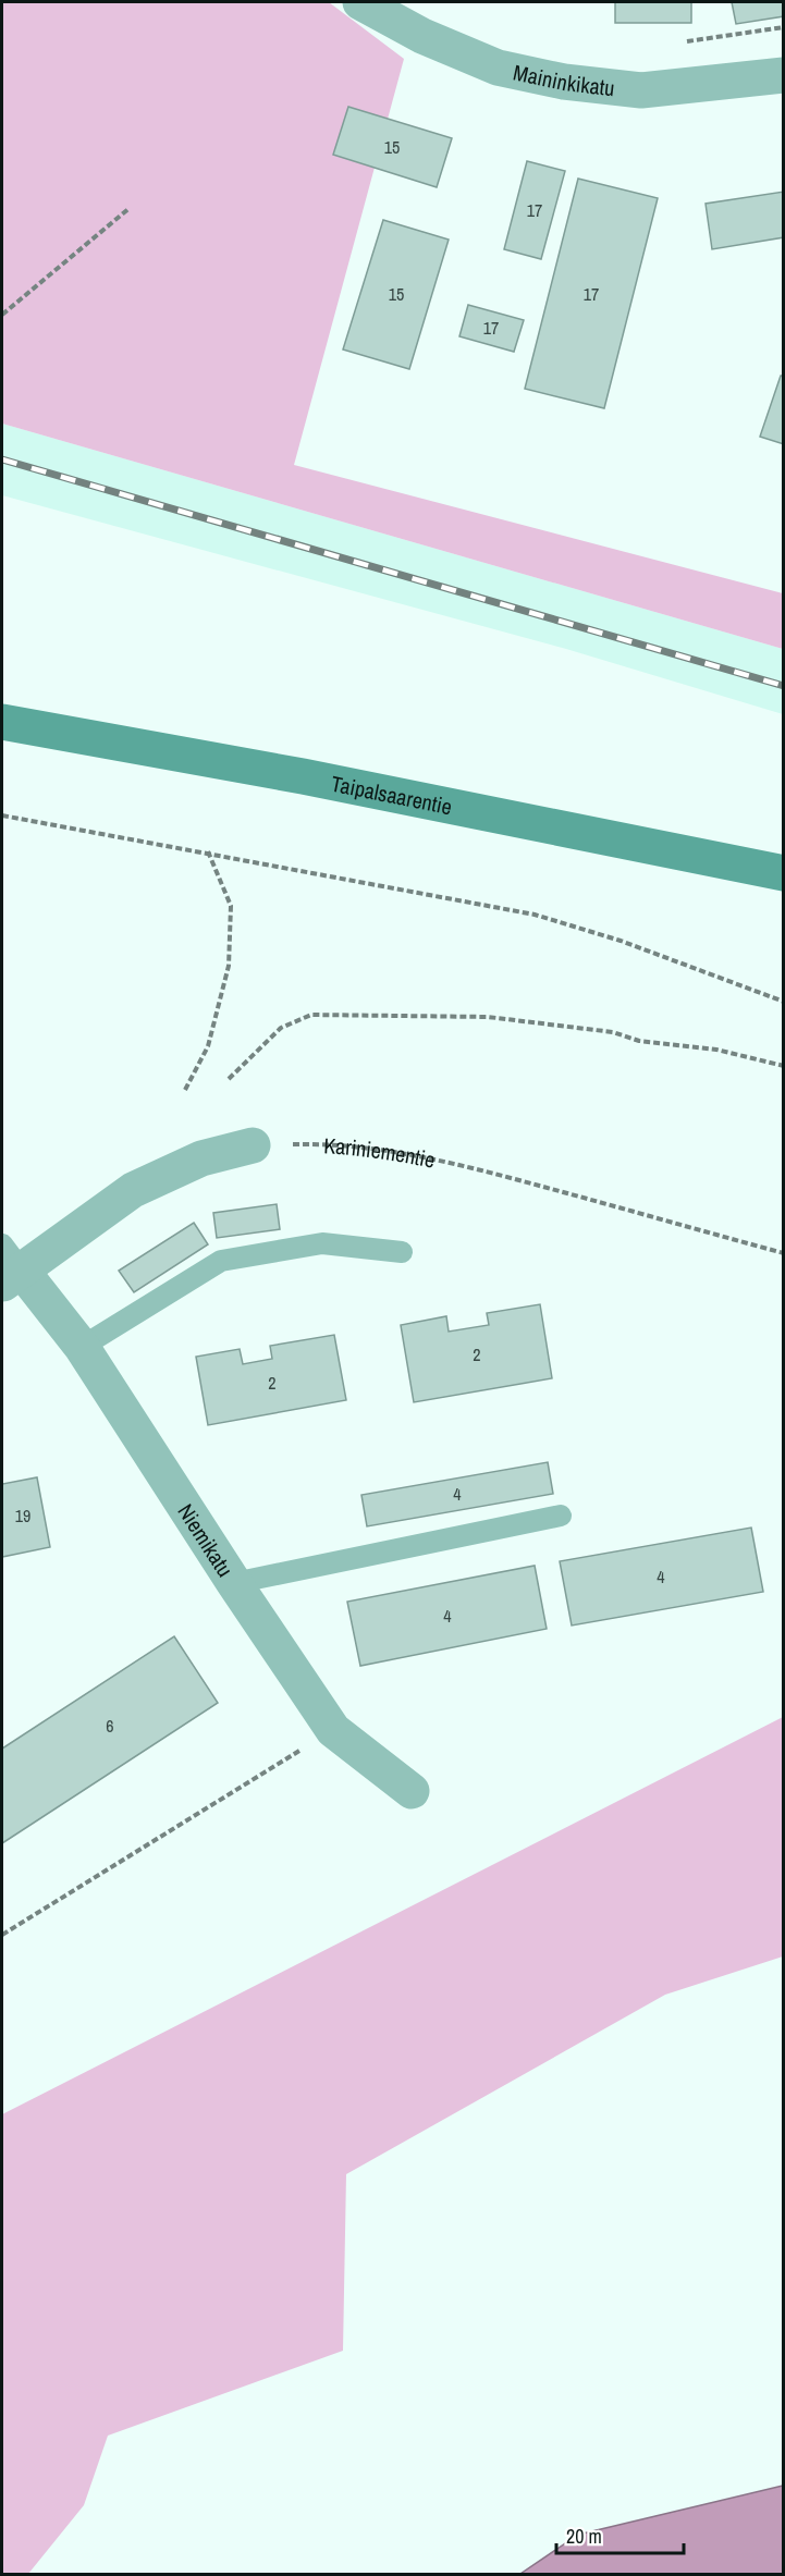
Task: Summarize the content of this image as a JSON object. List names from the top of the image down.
{
  "streets": {
    "main road": ["Taipalsaarentie"],
    "street": ["Maininkikatu", "Niemikatu"],
    "path": ["Kariniementie"]
  },
  "house_numbers": [
    "15",
    "17",
    "15",
    "17",
    "17",
    "2",
    "2",
    "4",
    "19",
    "4",
    "4",
    "6"
  ],
  "scale_bar": "20 m"
}
